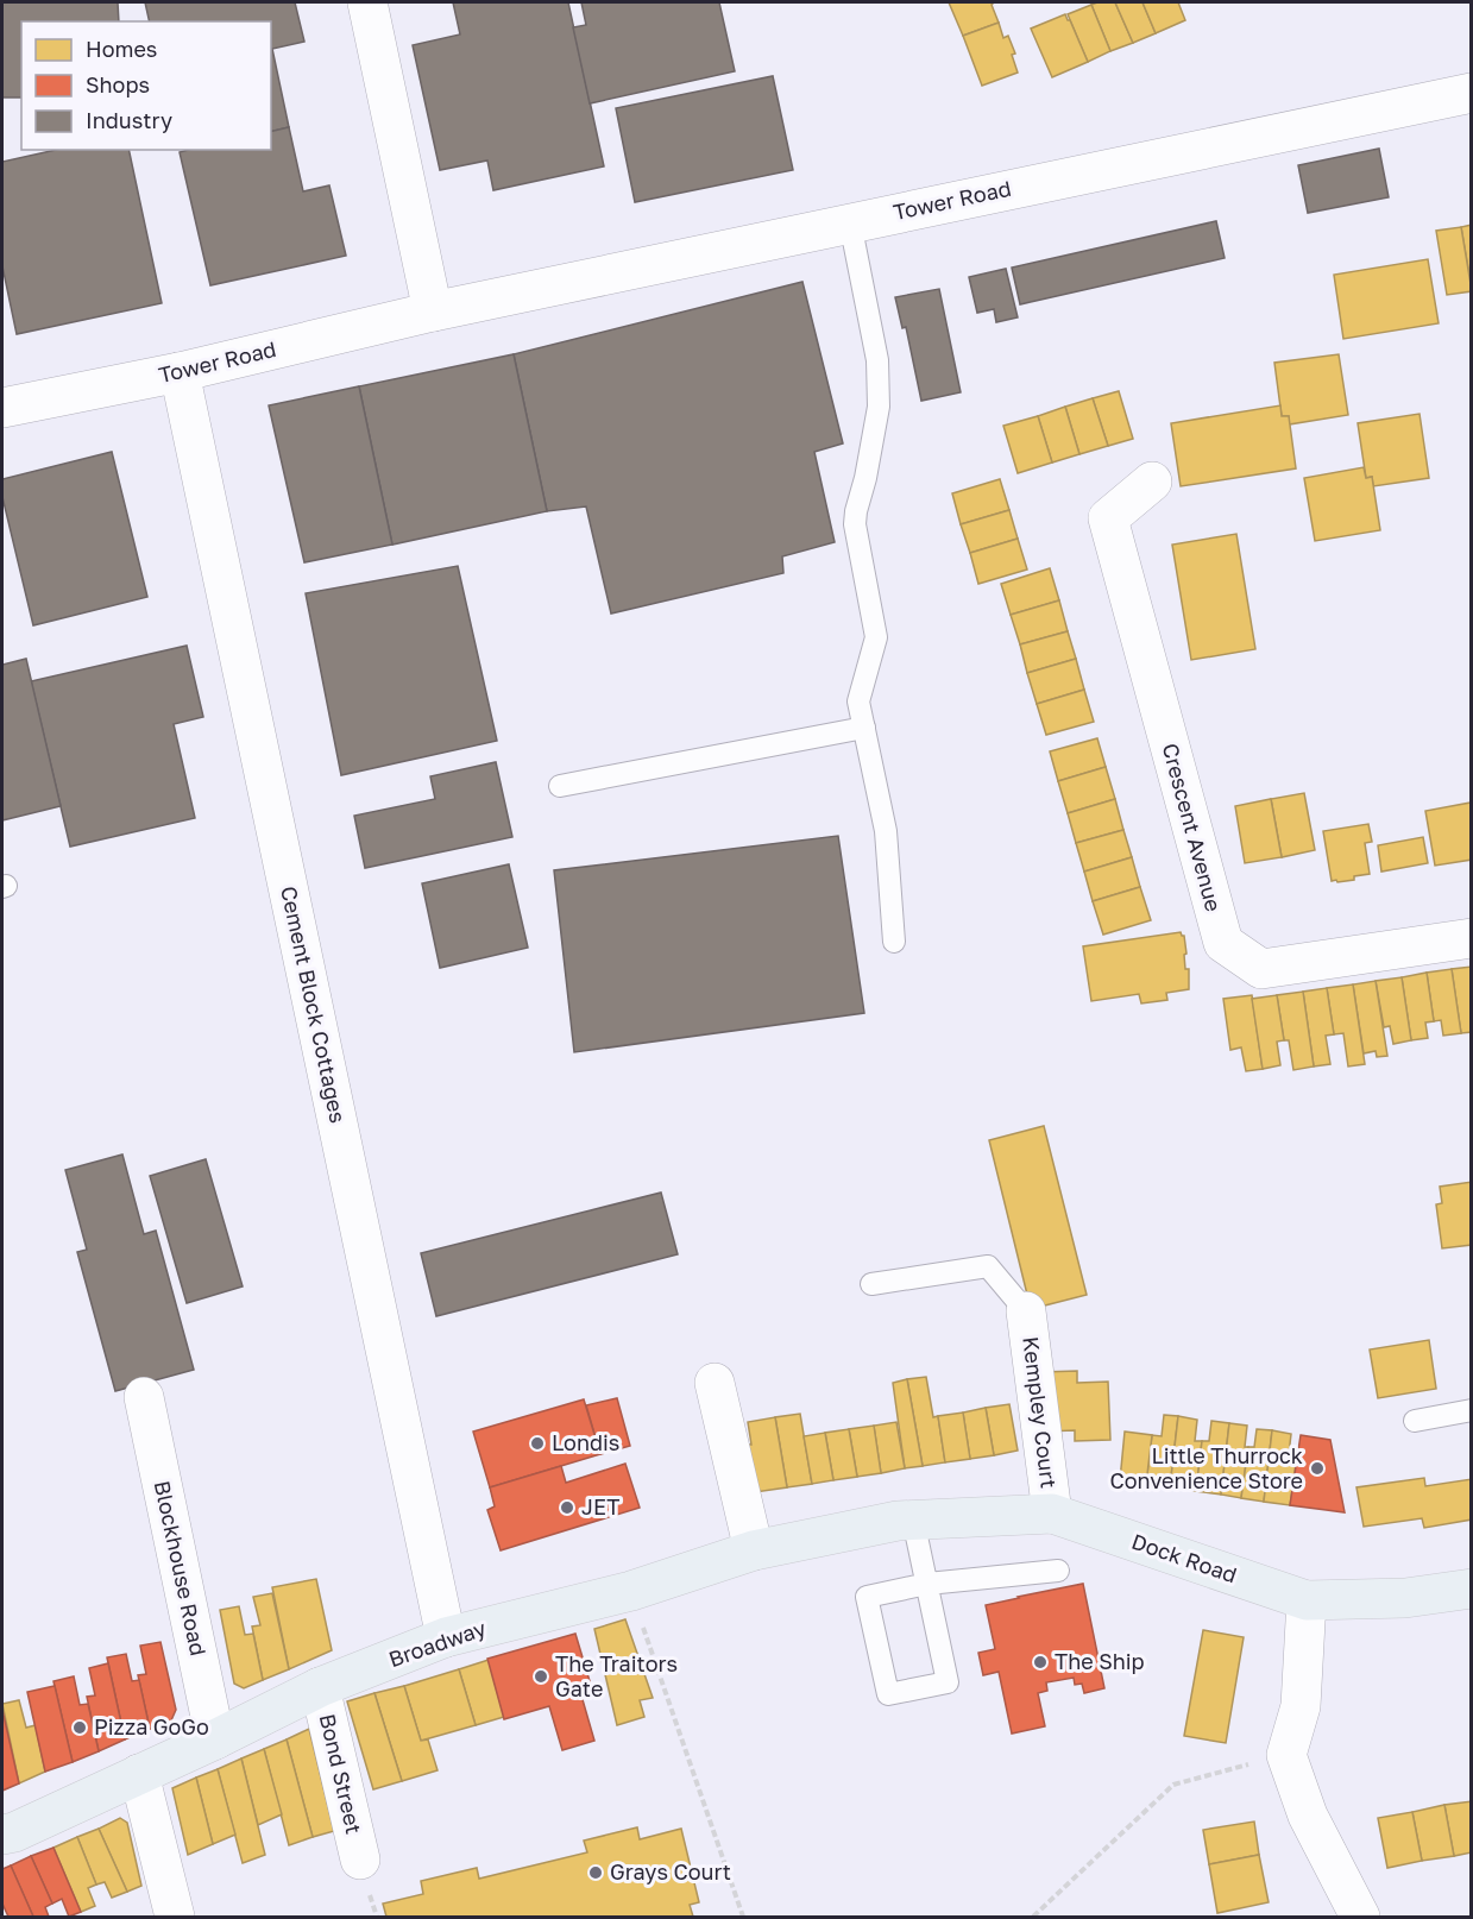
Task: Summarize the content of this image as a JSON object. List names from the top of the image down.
{
  "streets": {
    "main road": ["Dock Road", "Broadway"],
    "street": [
      "Tower Road",
      "Crescent Avenue",
      "Cement Block Cottages",
      "Kempley Court",
      "Blockhouse Road",
      "Bond Street"
    ]
  },
  "crossings": [
    ["Tower Road", "Cement Block Cottages"],
    ["Cement Block Cottages", "Broadway"],
    ["Kempley Court", "Dock Road"],
    ["Dock Road", "Broadway"],
    ["Blockhouse Road", "Broadway"],
    ["Broadway", "Bond Street"]
  ],
  "places": [
    "Londis",
    "Little Thurrock Convenience Store",
    "JET",
    "The Ship",
    "The Traitors Gate",
    "Pizza GoGo",
    "Grays Court"
  ],
  "legend": ["Homes", "Shops", "Industry"]
}
